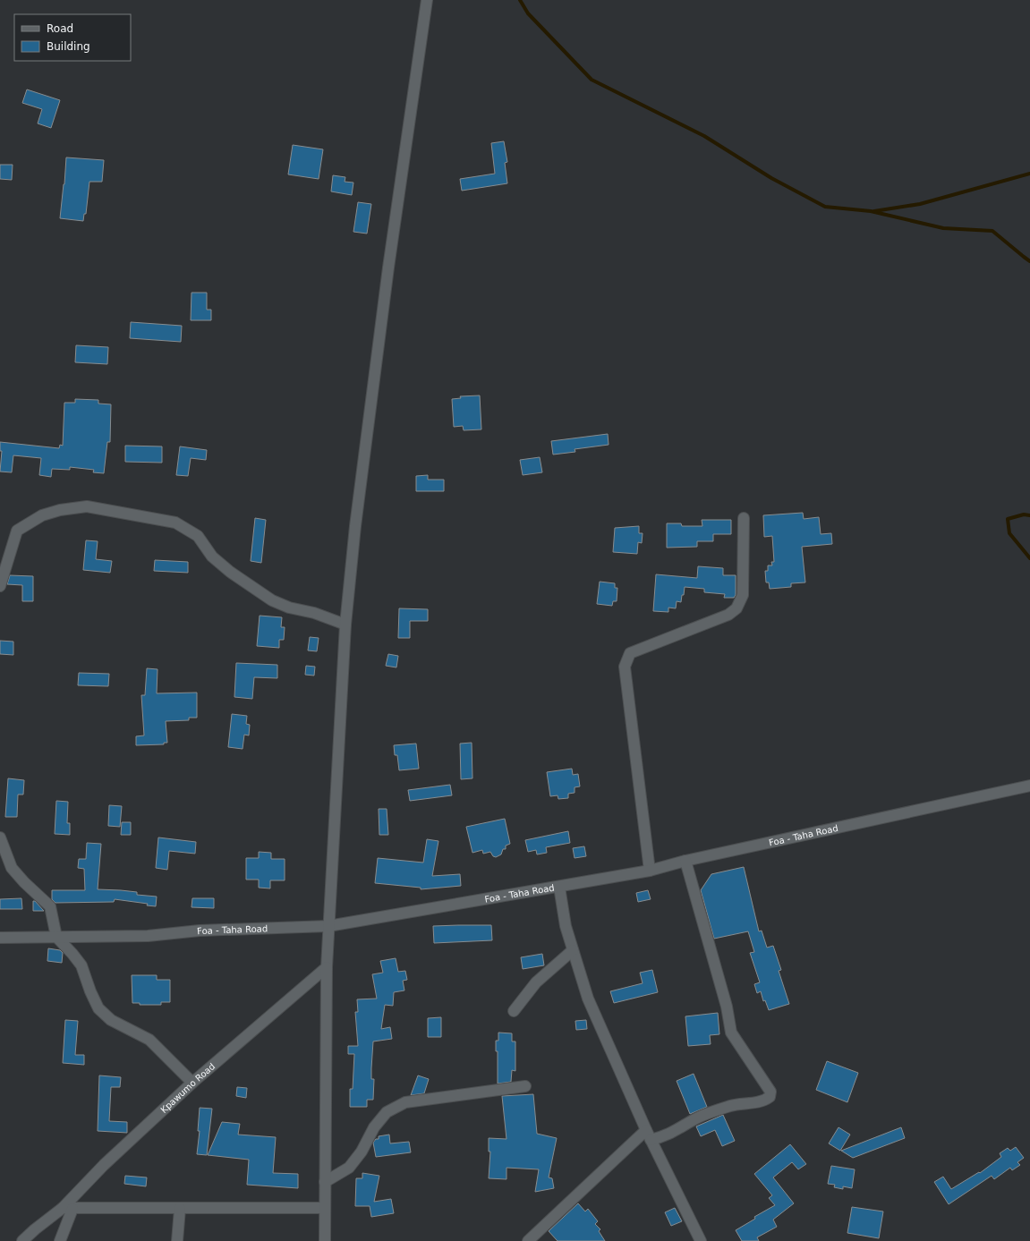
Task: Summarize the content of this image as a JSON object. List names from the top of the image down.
{
  "streets": {
    "street": ["Foa - Taha Road", "Kpawumo Road"]
  },
  "legend": ["Road", "Building"]
}
